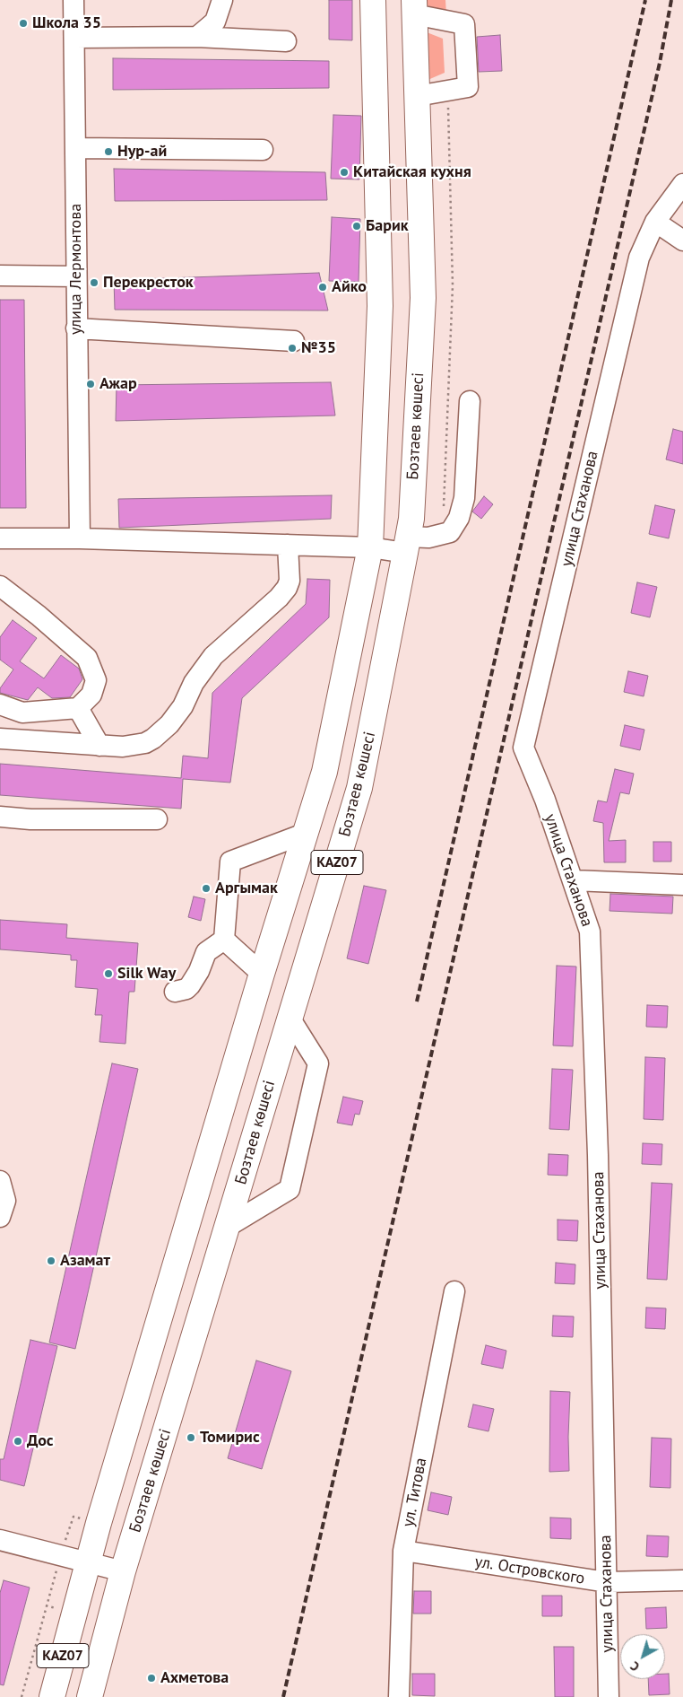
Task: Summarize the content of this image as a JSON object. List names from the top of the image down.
{
  "streets": {
    "highway": ["Бозтаев көшесі", "KAZ07"],
    "street": [
      "улица Лермонтова",
      "улица Стаханова",
      "ул. Титова",
      "ул. Островского"
    ]
  },
  "crossings": [
    ["улица Стаханова", "ул. Островского"],
    ["ул. Титова", "ул. Островского"]
  ],
  "places": [
    "Школа 35",
    "Нур-ай",
    "Китайская кухня",
    "Барик",
    "Перекресток",
    "Айко",
    "№35",
    "Ажар",
    "Аргымак",
    "Silk Way",
    "Азамат",
    "Томирис",
    "Дос",
    "Ахметова"
  ],
  "north": "bottom left"
}
